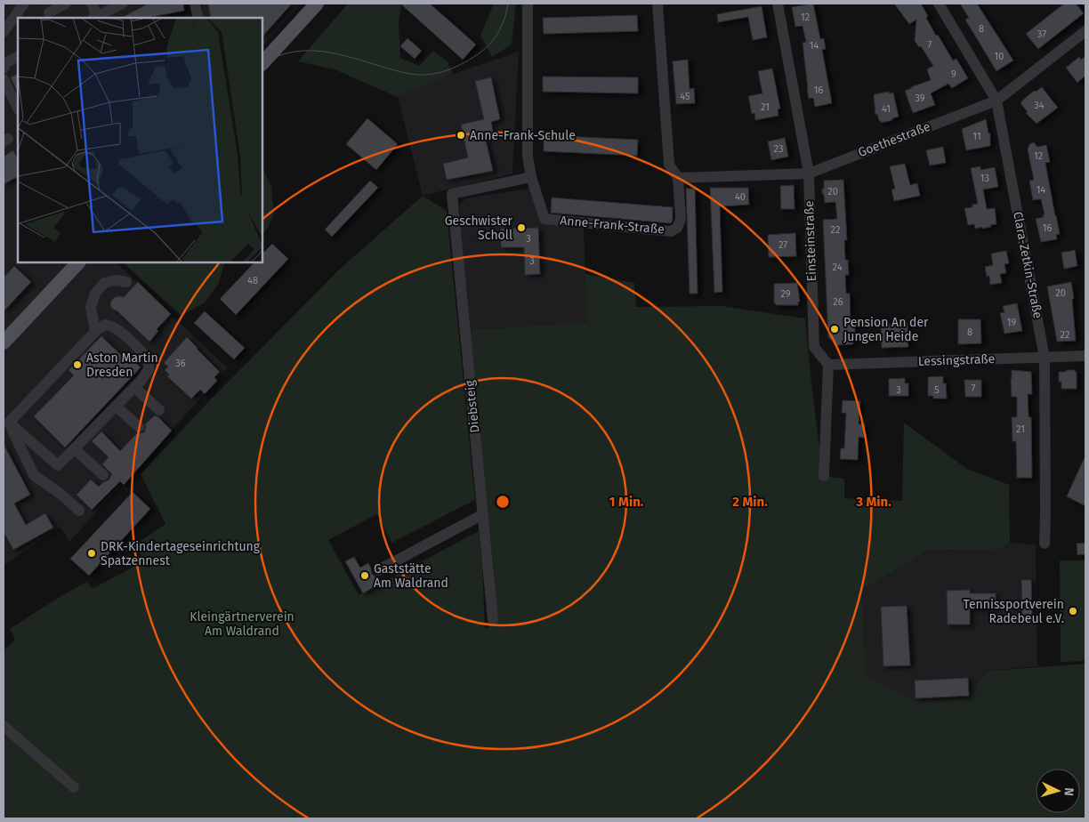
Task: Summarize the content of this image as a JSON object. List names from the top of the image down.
{
  "streets": {
    "street": [
      "Goethestraße",
      "Anne-Frank-Straße",
      "Einsteinstraße",
      "Clara-Zetkin-Straße",
      "Lessingstraße",
      "Diebsteig"
    ]
  },
  "crossings": [
    ["Goethestraße", "Anne-Frank-Straße"],
    ["Goethestraße", "Einsteinstraße"],
    ["Goethestraße", "Clara-Zetkin-Straße"],
    ["Anne-Frank-Straße", "Diebsteig"],
    ["Einsteinstraße", "Lessingstraße"],
    ["Clara-Zetkin-Straße", "Lessingstraße"]
  ],
  "parks": ["Kleingärtnerverein Am Waldrand"],
  "places": [
    "Anne-Frank-Schule",
    "Geschwister Scholl",
    "Pension An der Jungen Heide",
    "Aston Martin Dresden",
    "DRK-Kindertageseinrichtung Spatzennest",
    "Gaststätte Am Waldrand",
    "Tennissportverein Radebeul e.V."
  ],
  "house_numbers": [
    "12",
    "8",
    "37",
    "7",
    "14",
    "10",
    "9",
    "16",
    "45",
    "39",
    "34",
    "21",
    "41",
    "11",
    "23",
    "12",
    "13",
    "14",
    "20",
    "40",
    "16",
    "22",
    "3",
    "27",
    "3",
    "24",
    "48",
    "20",
    "29",
    "26",
    "19",
    "8",
    "22",
    "36",
    "7",
    "3",
    "5",
    "21"
  ],
  "north": "right",
  "rings": ["1 Min.", "2 Min.", "3 Min."]
}
